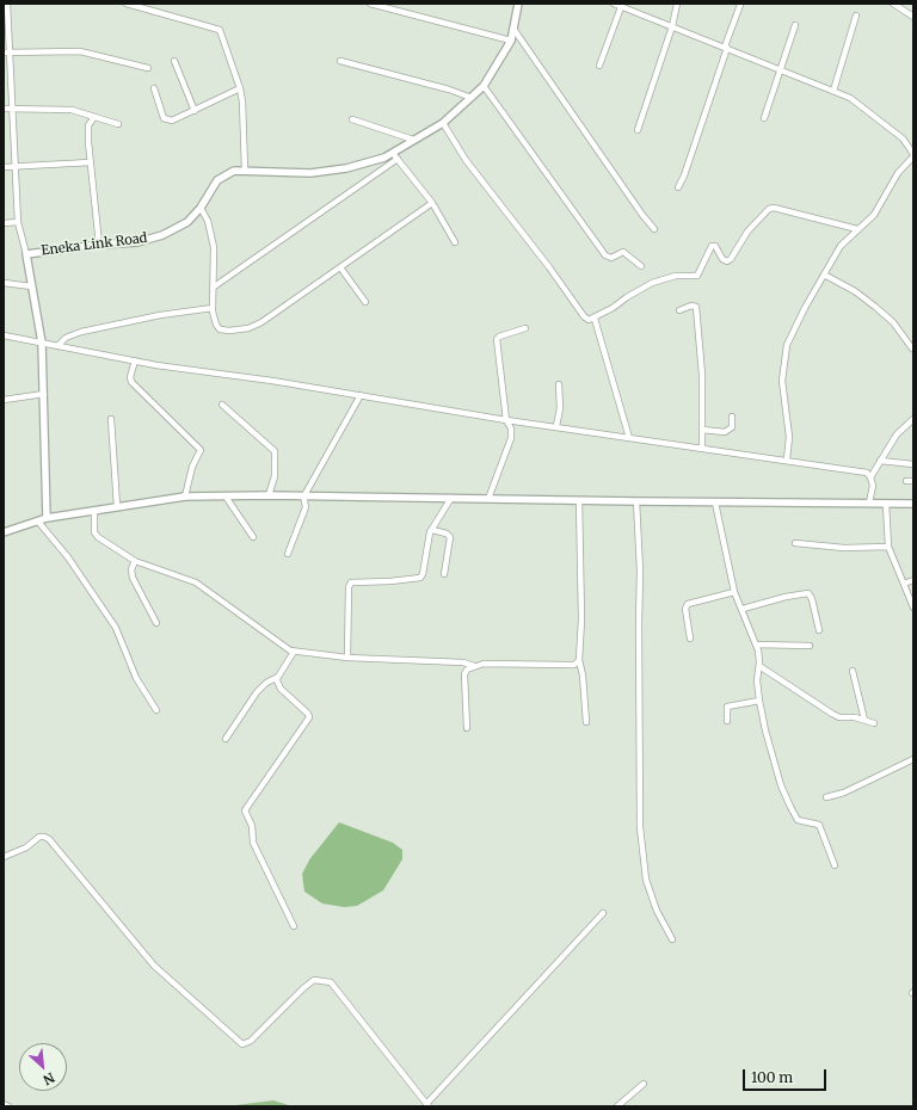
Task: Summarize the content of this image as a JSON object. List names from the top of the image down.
{
  "streets": {
    "street": ["Eneka Link Road"]
  },
  "scale_bar": "100 m",
  "north": "bottom right"
}
